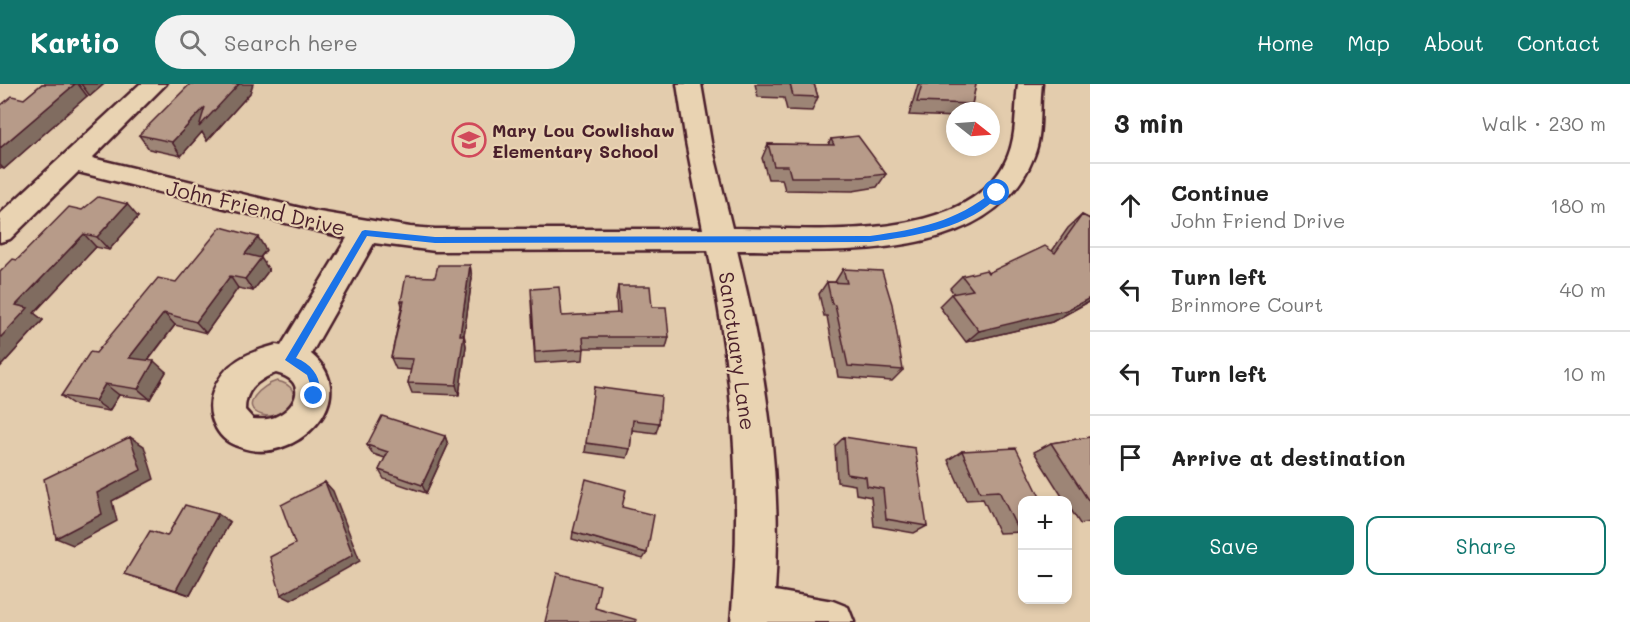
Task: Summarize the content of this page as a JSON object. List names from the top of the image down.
{
  "streets": {
    "street": ["John Friend Drive", "Sanctuary Lane"]
  },
  "crossings": [
    ["John Friend Drive", "Sanctuary Lane"]
  ],
  "places": {
    "school or university": ["Mary Lou Cowlishaw Elementary School"]
  },
  "north": "right",
  "page": {
    "header": "Kartio",
    "search": "Search here",
    "nav": [
      "Home",
      "Map",
      "About",
      "Contact"
    ],
    "heading": ["3 min", "Walk · 230 m"],
    "list": [
      ["Continue", "John Friend Drive", "180 m"],
      ["Turn left", "Brinmore Court", "40 m"],
      ["Turn left", "10 m"],
      "Arrive at destination"
    ],
    "map_buttons": ["+", "−"],
    "buttons": ["Save", "Share"]
  }
}
